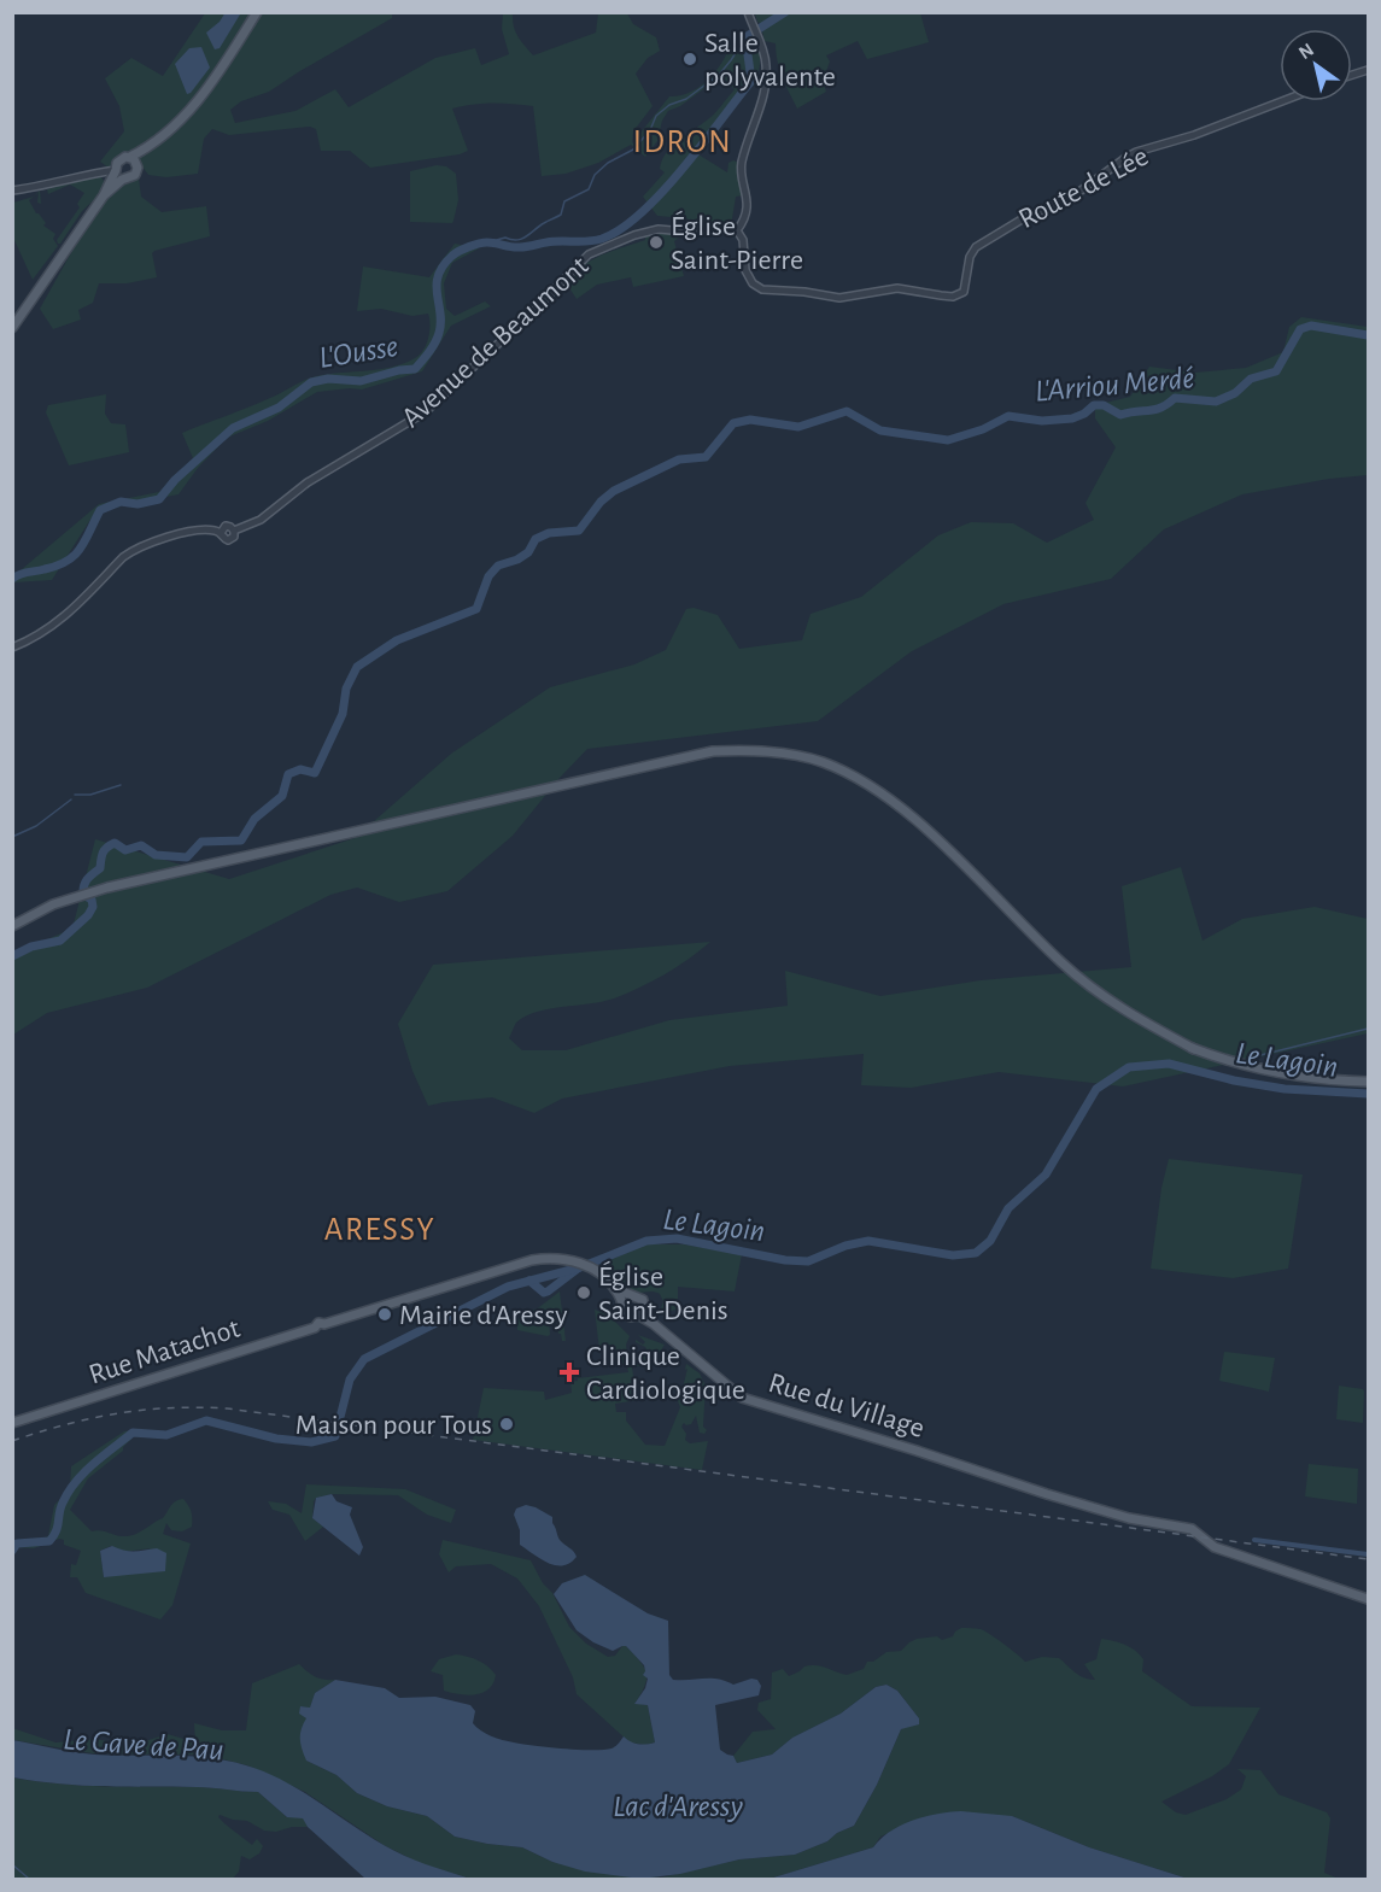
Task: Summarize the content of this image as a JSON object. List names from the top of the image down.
{
  "streets": {
    "main road": ["Rue Matachot", "Rue du Village"],
    "street": ["Route de Lée", "Avenue de Beaumont"]
  },
  "crossings": [
    ["Route de Lée", "Avenue de Beaumont"],
    ["Rue Matachot", "Rue du Village"]
  ],
  "districts": ["IDRON", "ARESSY"],
  "water": [
    "L'Ousse",
    "L'Arriou Merdé",
    "Le Lagoin",
    "Le Gave de Pau",
    "Lac d'Aressy"
  ],
  "places": {
    "other": [
      "Salle polyvalente",
      "Église Saint-Pierre",
      "Église Saint-Denis",
      "Mairie d'Aressy",
      "Maison pour Tous"
    ],
    "health": ["Clinique Cardiologique"]
  },
  "north": "top left"
}
